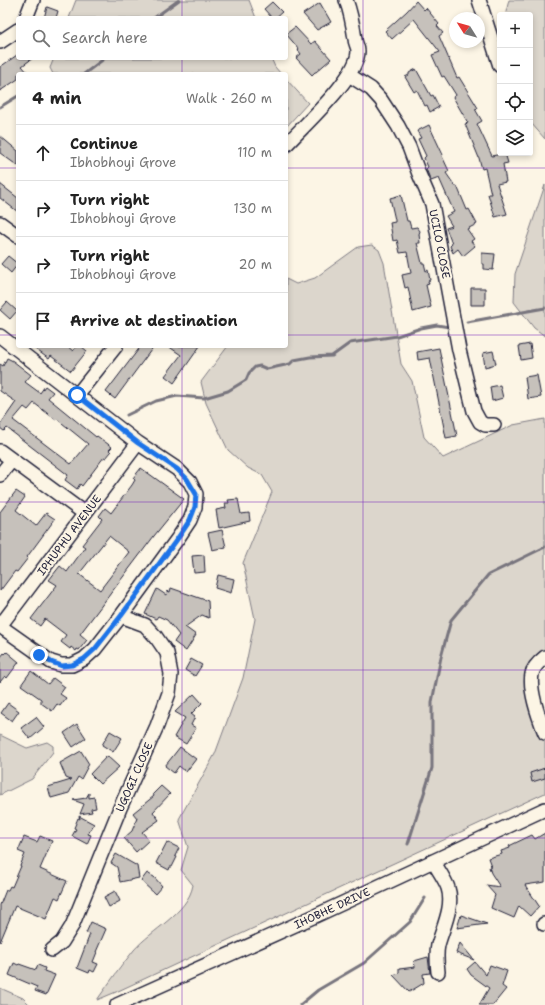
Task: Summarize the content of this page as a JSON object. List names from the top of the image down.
{
  "streets": {
    "street": [
      "UCILO CLOSE",
      "IPHUPHU AVENUE",
      "UGOGI CLOSE",
      "IHOBHE DRIVE"
    ]
  },
  "north": "top left",
  "page": {
    "map_buttons": ["+", "−"],
    "search": "Search here",
    "heading": ["4 min", "Walk · 260 m"],
    "list": [
      ["Continue", "Ibhobhoyi Grove", "110 m"],
      ["Turn right", "Ibhobhoyi Grove", "130 m"],
      ["Turn right", "Ibhobhoyi Grove", "20 m"],
      "Arrive at destination"
    ]
  }
}
